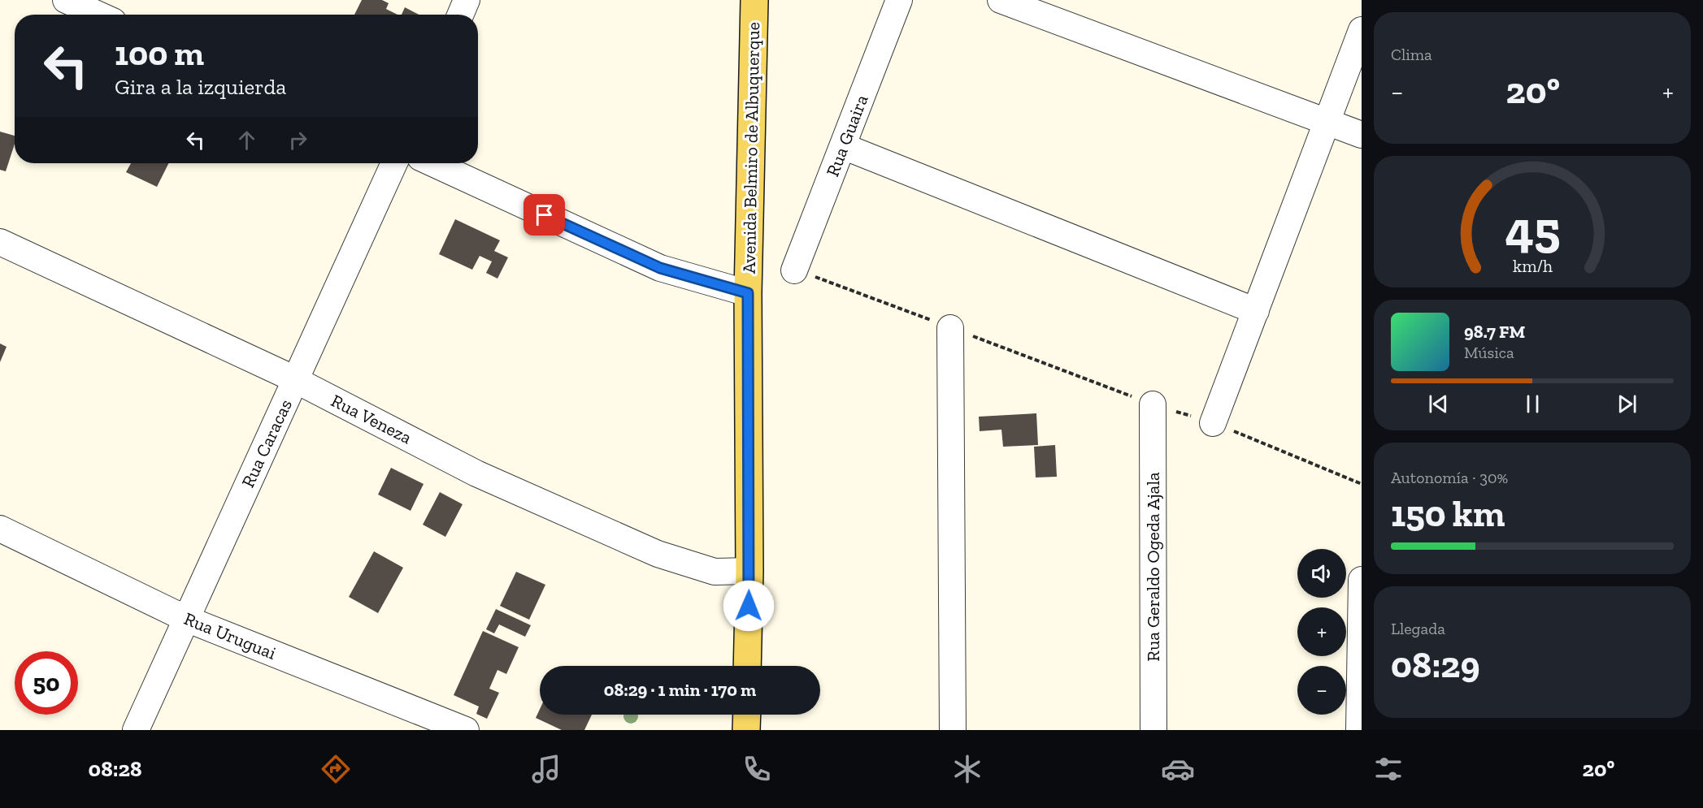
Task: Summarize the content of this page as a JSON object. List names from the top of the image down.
{
  "streets": {
    "main road": ["Avenida Belmiro de Albuquerque"],
    "street": [
      "Rua Guaira",
      "Rua Veneza",
      "Rua Caracas",
      "Rua Geraldo Ogeda Ajala",
      "Rua Uruguai"
    ]
  },
  "crossings": [
    ["Avenida Belmiro de Albuquerque", "Rua Veneza"],
    ["Rua Veneza", "Rua Caracas"],
    ["Rua Caracas", "Rua Uruguai"]
  ],
  "page": {
    "tile": [
      "Clima",
      ["Autonomía · 30%", "150 km"],
      ["Llegada", "08:29"]
    ],
    "turn": ["100 m", "Gira a la izquierda"],
    "heat": ["−", "20°", "+"],
    "song": ["98.7 FM", "Música"],
    "map_buttons": ["+", "−"],
    "limit": "50",
    "trip": "08:29 · 1 min · 170 m",
    "tabs": ["08:28", "20°"],
    "gauge": ["45", "km/h"]
  }
}
